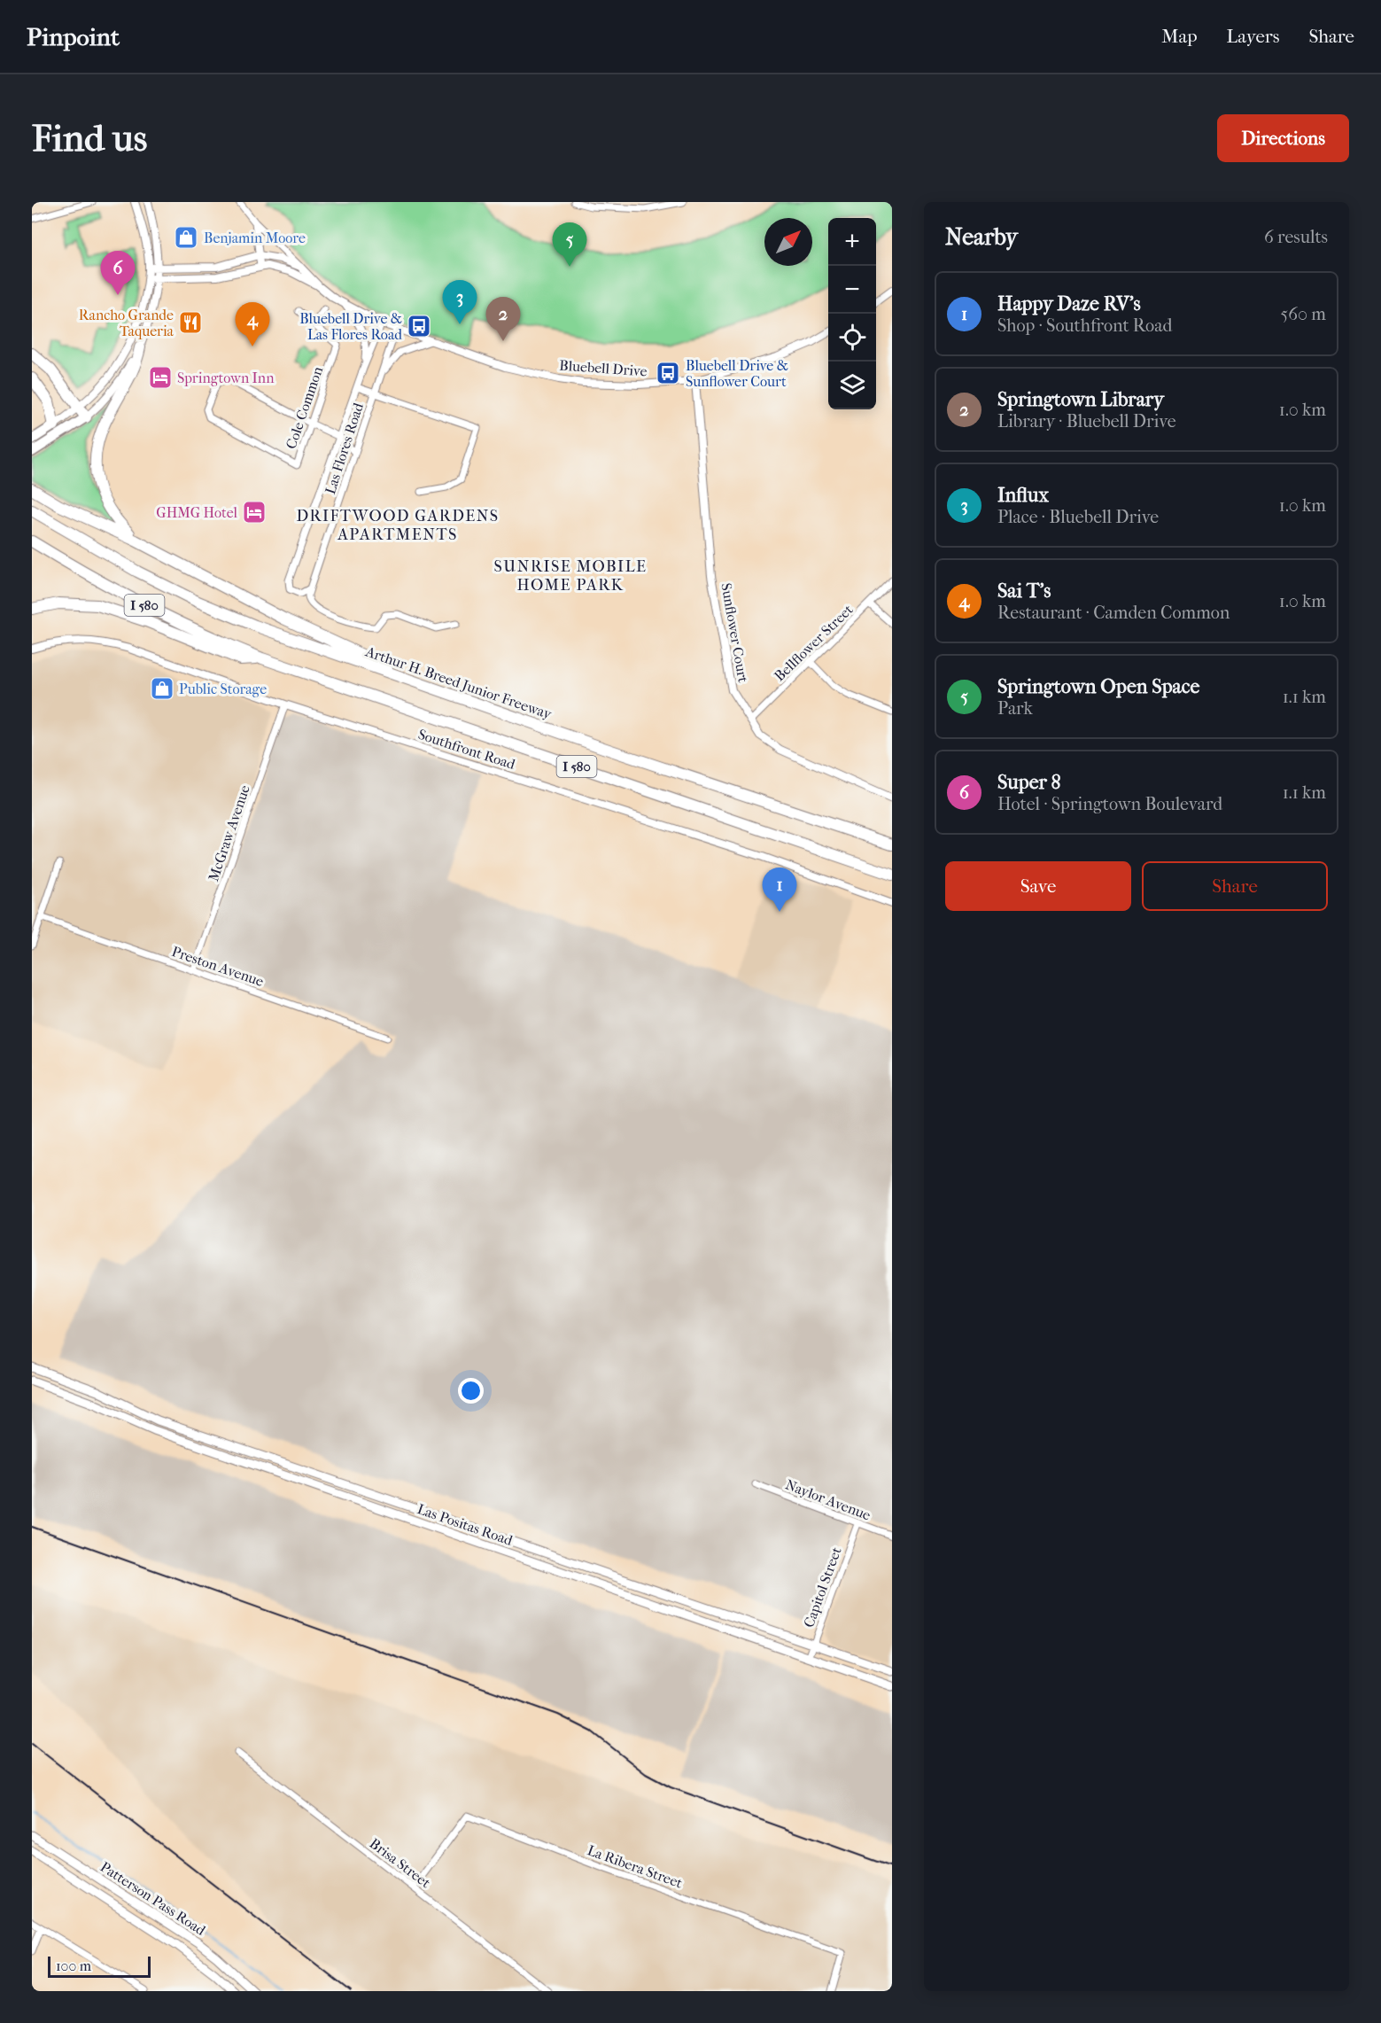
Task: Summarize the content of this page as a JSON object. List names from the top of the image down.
{
  "streets": {
    "highway": ["I 580", "Arthur H. Breed Junior Freeway"],
    "main road": ["Las Positas Road", "Patterson Pass Road"],
    "street": [
      "Bluebell Drive",
      "Cole Common",
      "Las Flores Road",
      "Sunflower Court",
      "Bellflower Street",
      "Southfront Road",
      "McGraw Avenue",
      "Preston Avenue",
      "Naylor Avenue",
      "Capitol Street",
      "Brisa Street",
      "La Ribera Street"
    ]
  },
  "crossings": [
    ["Bluebell Drive", "Las Flores Road"],
    ["Bluebell Drive", "Sunflower Court"],
    ["Sunflower Court", "Bellflower Street"],
    ["Southfront Road", "McGraw Avenue"],
    ["McGraw Avenue", "Preston Avenue"],
    ["Naylor Avenue", "Capitol Street"],
    ["Las Positas Road", "Capitol Street"],
    ["Brisa Street", "La Ribera Street"]
  ],
  "districts": ["DRIFTWOOD GARDENS APARTMENTS", "SUNRISE MOBILE HOME PARK"],
  "places": {
    "shop": ["Benjamin Moore", "Public Storage"],
    "restaurant": ["Rancho Grande Taqueria"],
    "bus stop": ["Bluebell Drive & Las Flores Road", "Bluebell Drive & Sunflower Court"],
    "hotel": ["Springtown Inn", "GHMG Hotel"]
  },
  "scale_bar": "100 m",
  "north": "top right",
  "page": {
    "header": "Pinpoint",
    "nav": ["Map", "Layers", "Share"],
    "buttons": [
      "Directions",
      ["Save", "Share"]
    ],
    "title": "Find us",
    "heading": ["Nearby", "6 results"],
    "map_buttons": ["+", "−"],
    "pins": [
      "5",
      "6",
      "3",
      "2",
      "4",
      "1"
    ],
    "list": [
      {
        "mark": "1",
        "name": "Happy Daze RV's",
        "note": "Shop · Southfront Road",
        "value": "560 m"
      },
      {
        "mark": "2",
        "name": "Springtown Library",
        "note": "Library · Bluebell Drive",
        "value": "1.0 km"
      },
      {
        "mark": "3",
        "name": "Influx",
        "note": "Place · Bluebell Drive",
        "value": "1.0 km"
      },
      {
        "mark": "4",
        "name": "Sai T's",
        "note": "Restaurant · Camden Common",
        "value": "1.0 km"
      },
      {
        "mark": "5",
        "name": "Springtown Open Space",
        "note": "Park",
        "value": "1.1 km"
      },
      {
        "mark": "6",
        "name": "Super 8",
        "note": "Hotel · Springtown Boulevard",
        "value": "1.1 km"
      }
    ],
    "scale": "100 m"
  }
}
